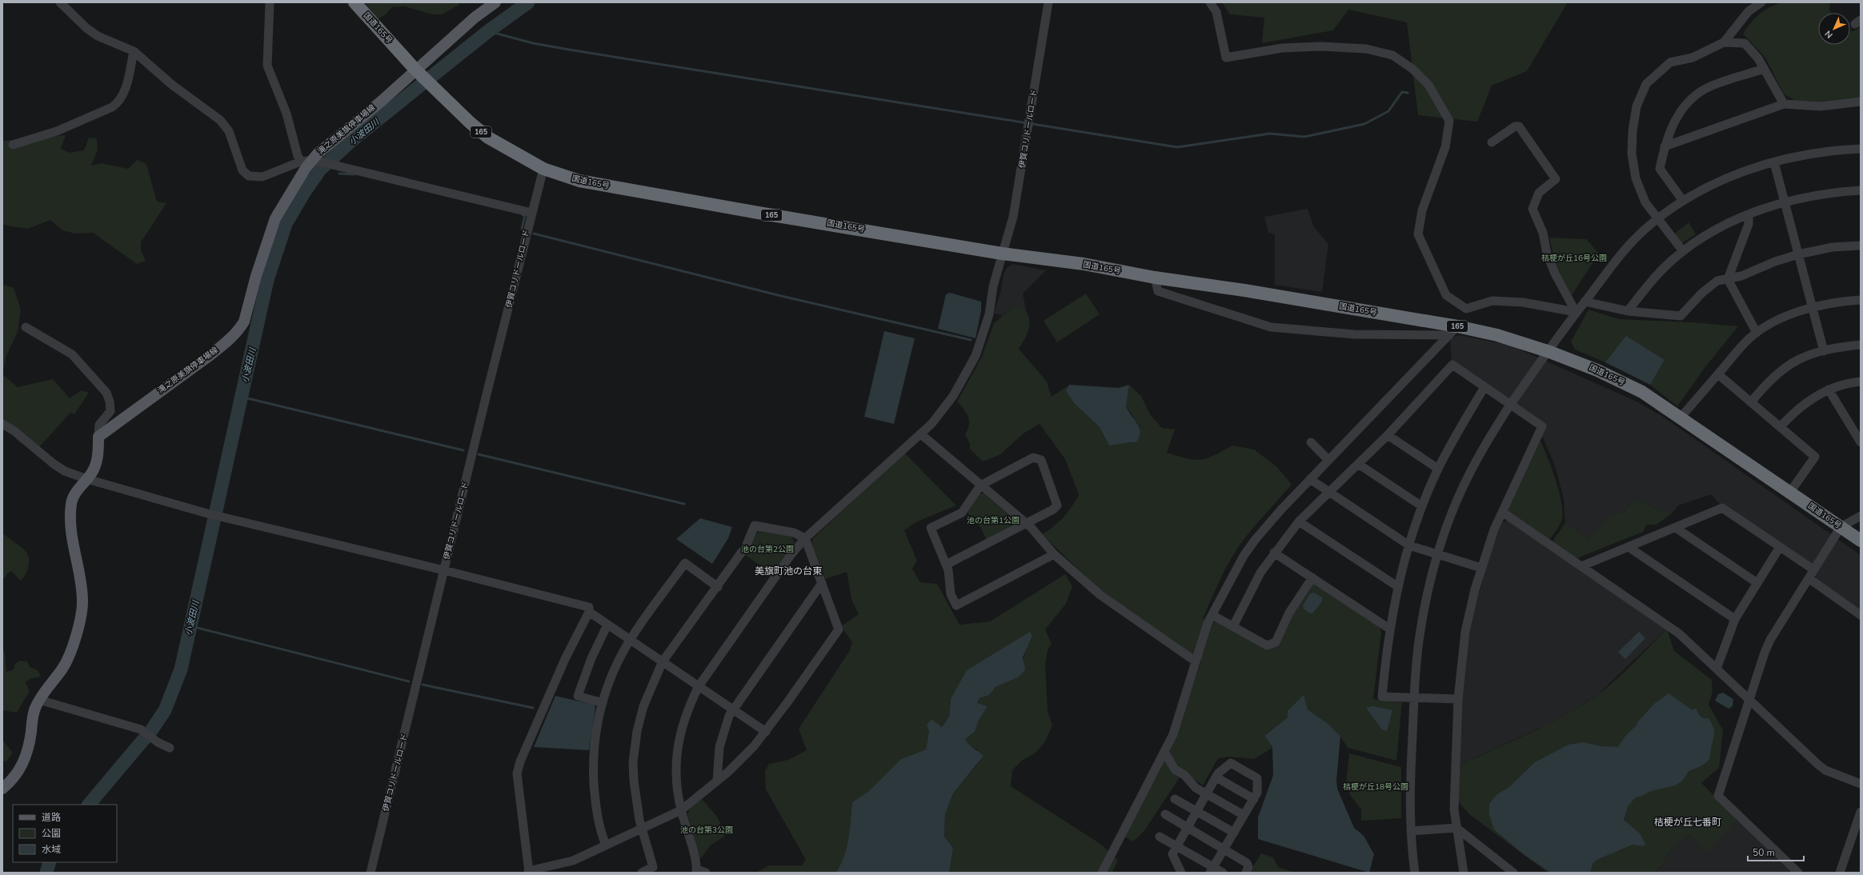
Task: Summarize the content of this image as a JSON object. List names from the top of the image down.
{
  "streets": {
    "highway": ["国道165号", "165"],
    "main road": ["滝之原美旗停車場線"],
    "street": ["伊賀コリドールロード"]
  },
  "crossings": [
    ["国道165号", "伊賀コリドールロード"],
    ["国道165号", "滝之原美旗停車場線"]
  ],
  "districts": ["美旗町池の台東", "桔梗が丘七番町"],
  "water": ["小波田川"],
  "parks": [
    "桔梗が丘16号公園",
    "池の台第1公園",
    "池の台第2公園",
    "桔梗が丘18号公園",
    "池の台第3公園"
  ],
  "legend": ["道路", "公園", "水域"],
  "scale_bar": "50 m",
  "north": "bottom left"
}
